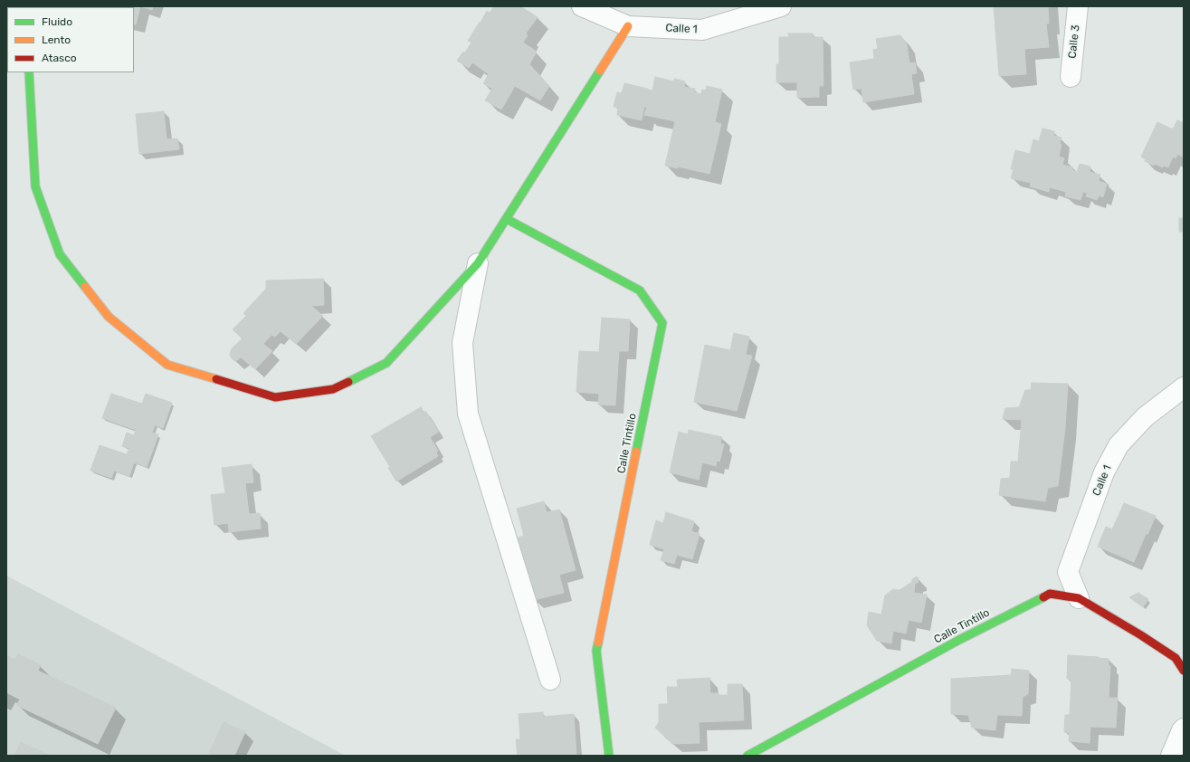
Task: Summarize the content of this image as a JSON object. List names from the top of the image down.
{
  "streets": {
    "street": ["Calle 1", "Calle 3", "Calle Tintillo"]
  },
  "crossings": [
    ["Calle 1", "Calle Tintillo"]
  ],
  "legend": ["Fluido", "Lento", "Atasco"]
}
